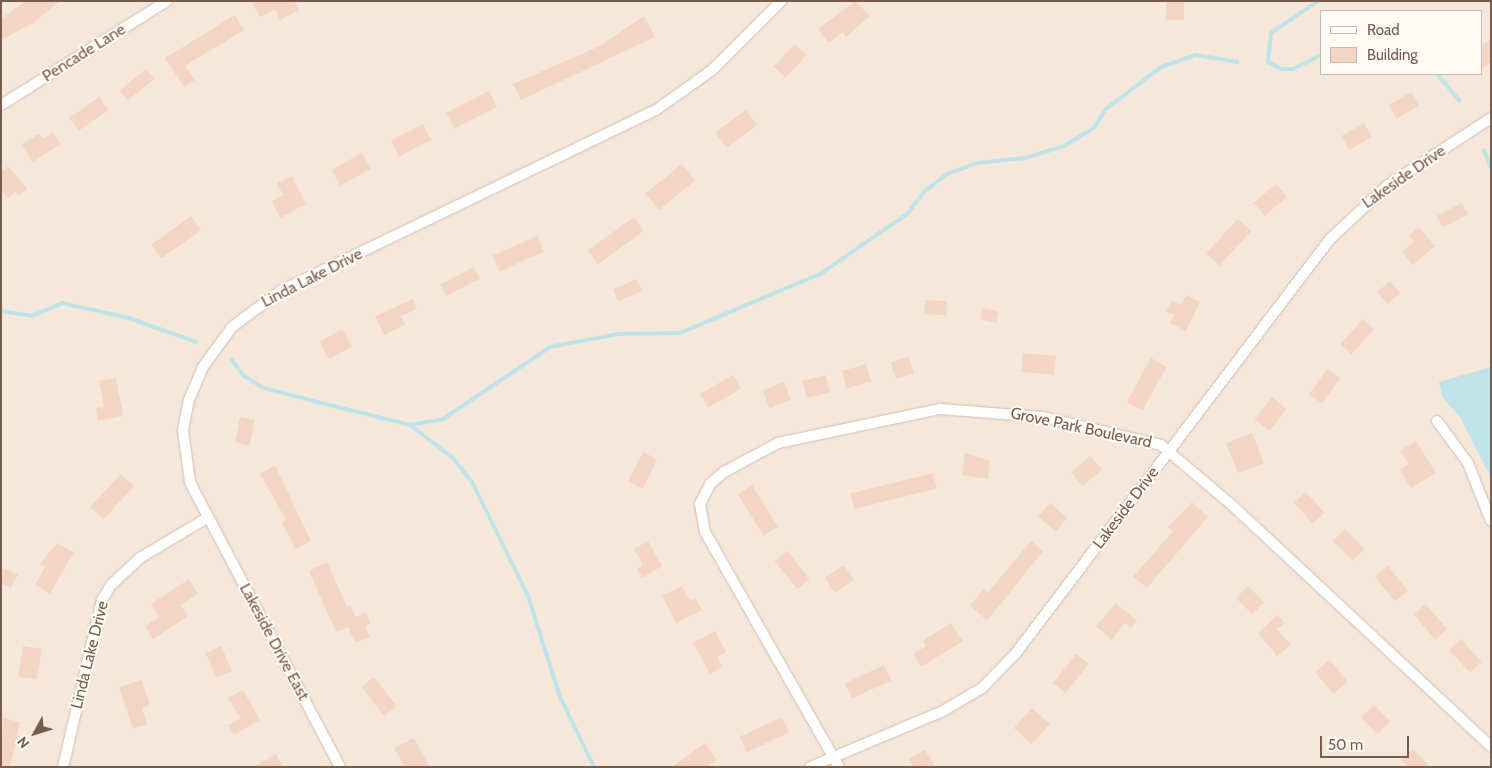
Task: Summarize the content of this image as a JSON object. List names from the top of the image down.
{
  "streets": {
    "street": [
      "Pencade Lane",
      "Lakeside Drive",
      "Linda Lake Drive",
      "Grove Park Boulevard",
      "Lakeside Drive East"
    ]
  },
  "crossings": [
    ["Lakeside Drive", "Grove Park Boulevard"],
    ["Linda Lake Drive", "Lakeside Drive East"]
  ],
  "legend": ["Road", "Building"],
  "scale_bar": "50 m",
  "north": "bottom left"
}
